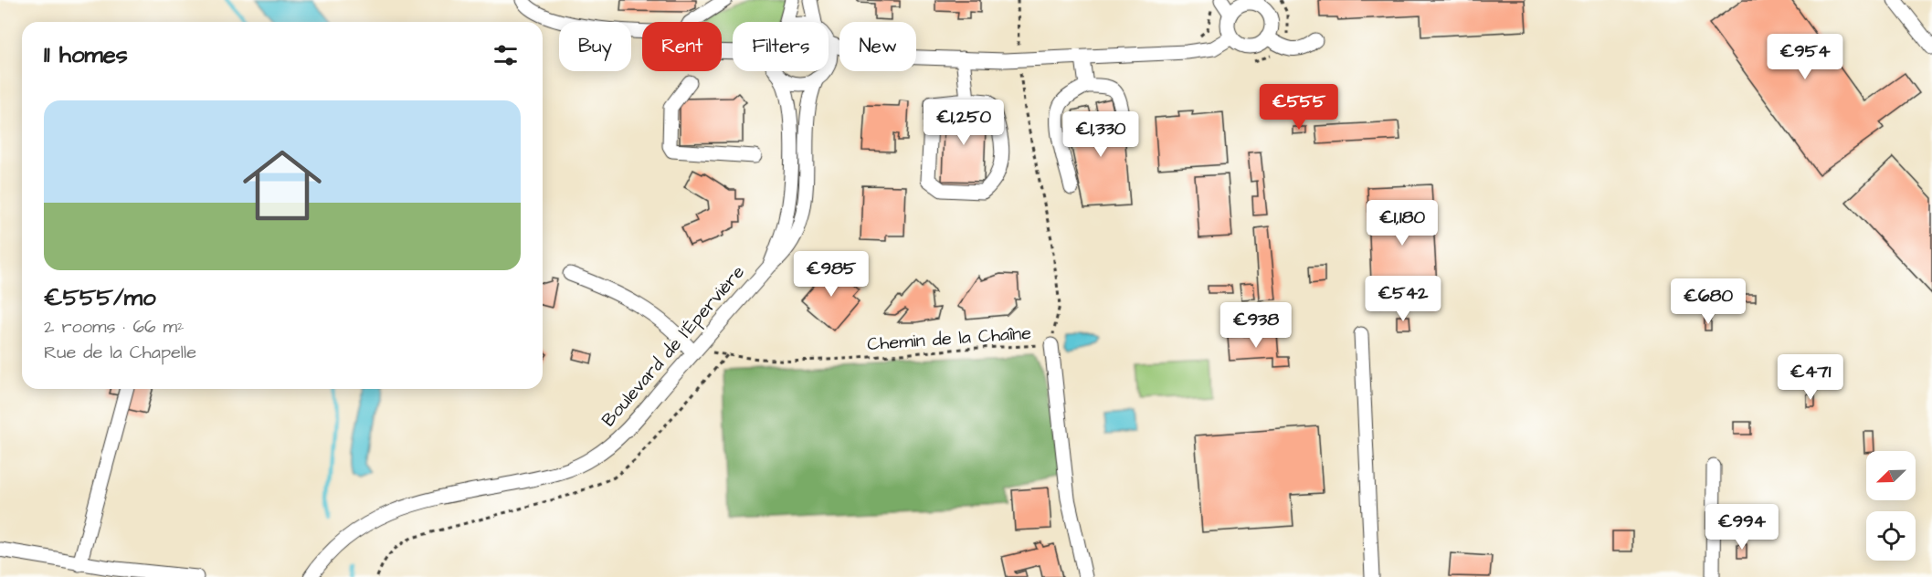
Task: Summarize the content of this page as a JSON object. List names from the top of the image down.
{
  "streets": {
    "street": ["Boulevard de l'Épervière"],
    "path": ["Chemin de la Chaîne"]
  },
  "crossings": [
    ["Chemin de la Chaîne", "Boulevard de l'Épervière"]
  ],
  "north": "bottom left",
  "page": {
    "chip": [
      "Buy",
      "Rent",
      "Filters",
      "New"
    ],
    "heading": "11 homes",
    "price": [
      "€954",
      "€555",
      "€1,250",
      "€1,330",
      "€1,180",
      "€985",
      "€542",
      "€680",
      "€938",
      "€471",
      "€994"
    ],
    "list": [
      {
        "name": "€555/mo",
        "note": "2 rooms · 66 m² · Rue de la Chapelle"
      }
    ]
  }
}
